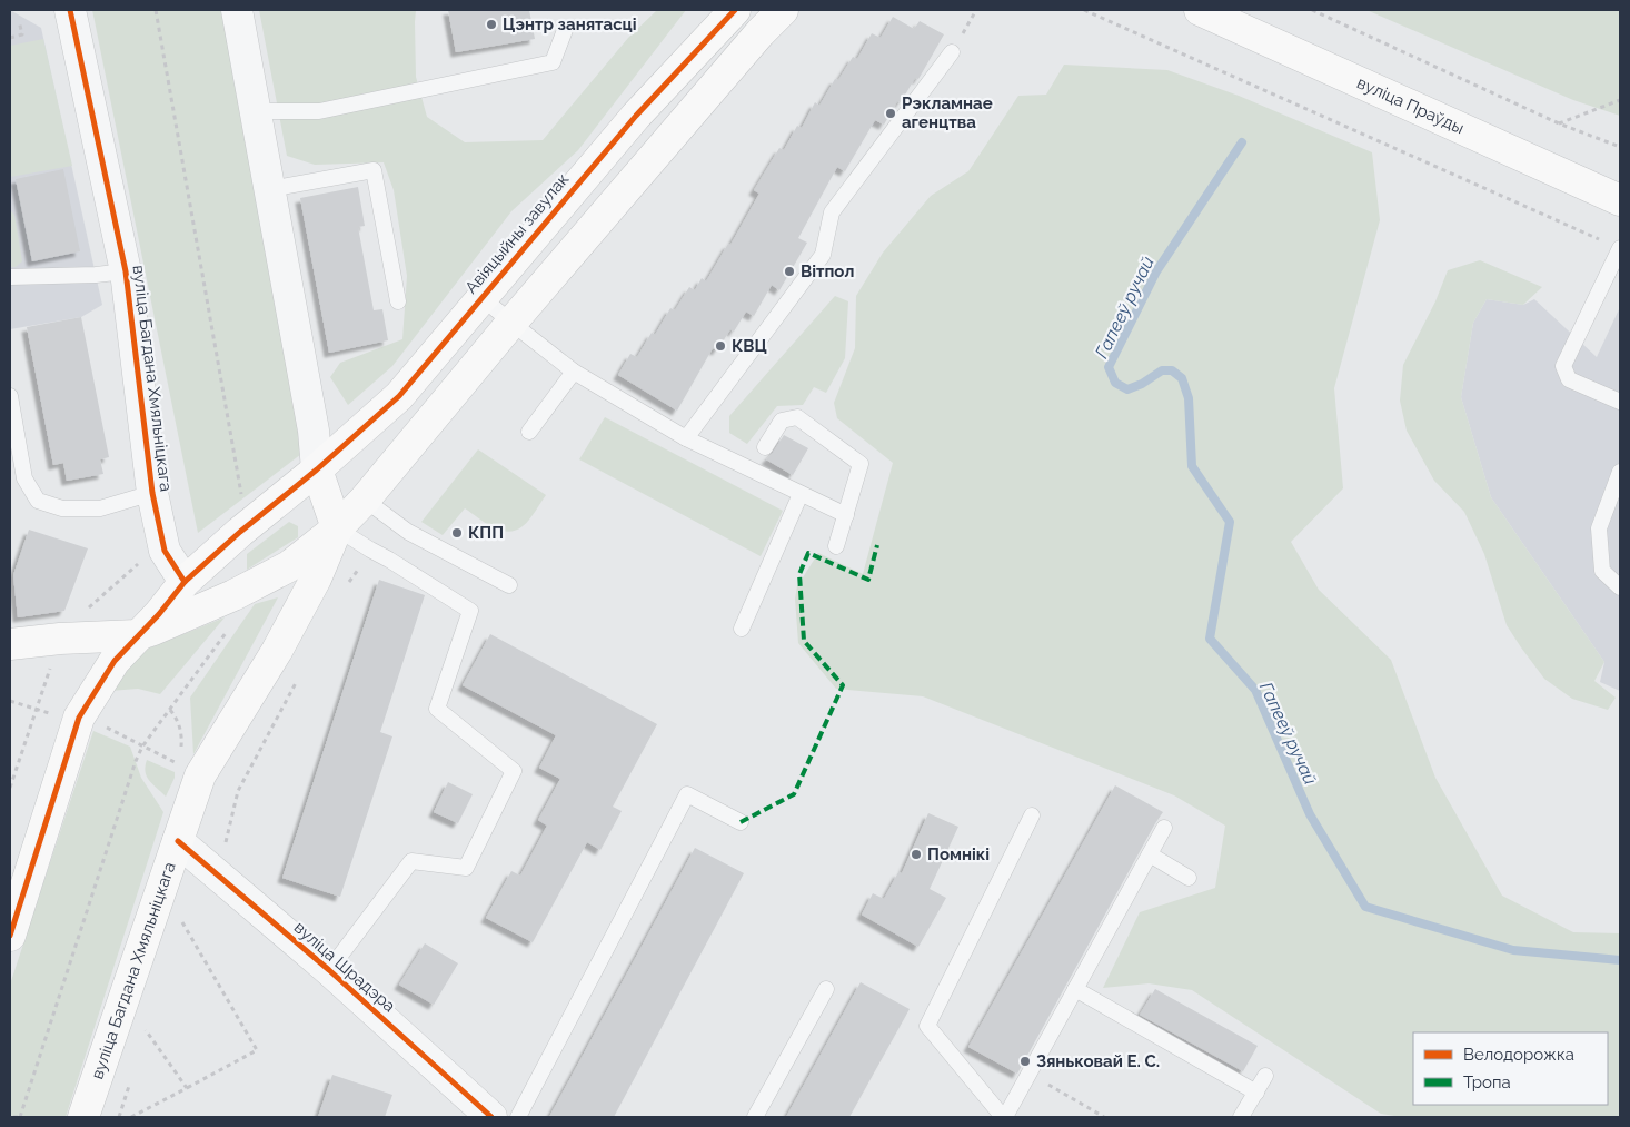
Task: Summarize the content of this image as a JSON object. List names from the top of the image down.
{
  "streets": {
    "street": [
      "вуліца Праўды",
      "Авіяцыйны завулак",
      "вуліца Багдана Хмяльніцкага",
      "вуліца Шрадэра"
    ]
  },
  "crossings": [
    ["вуліца Багдана Хмяльніцкага", "вуліца Шрадэра"]
  ],
  "water": ["Гапееў ручай"],
  "places": [
    "Цэнтр занятасці",
    "Рэкламнае агенцтва",
    "Вітпол",
    "КВЦ",
    "КПП",
    "Помнікі",
    "Зяньковай Е. С."
  ],
  "legend": ["Велодорожка", "Тропа"]
}
